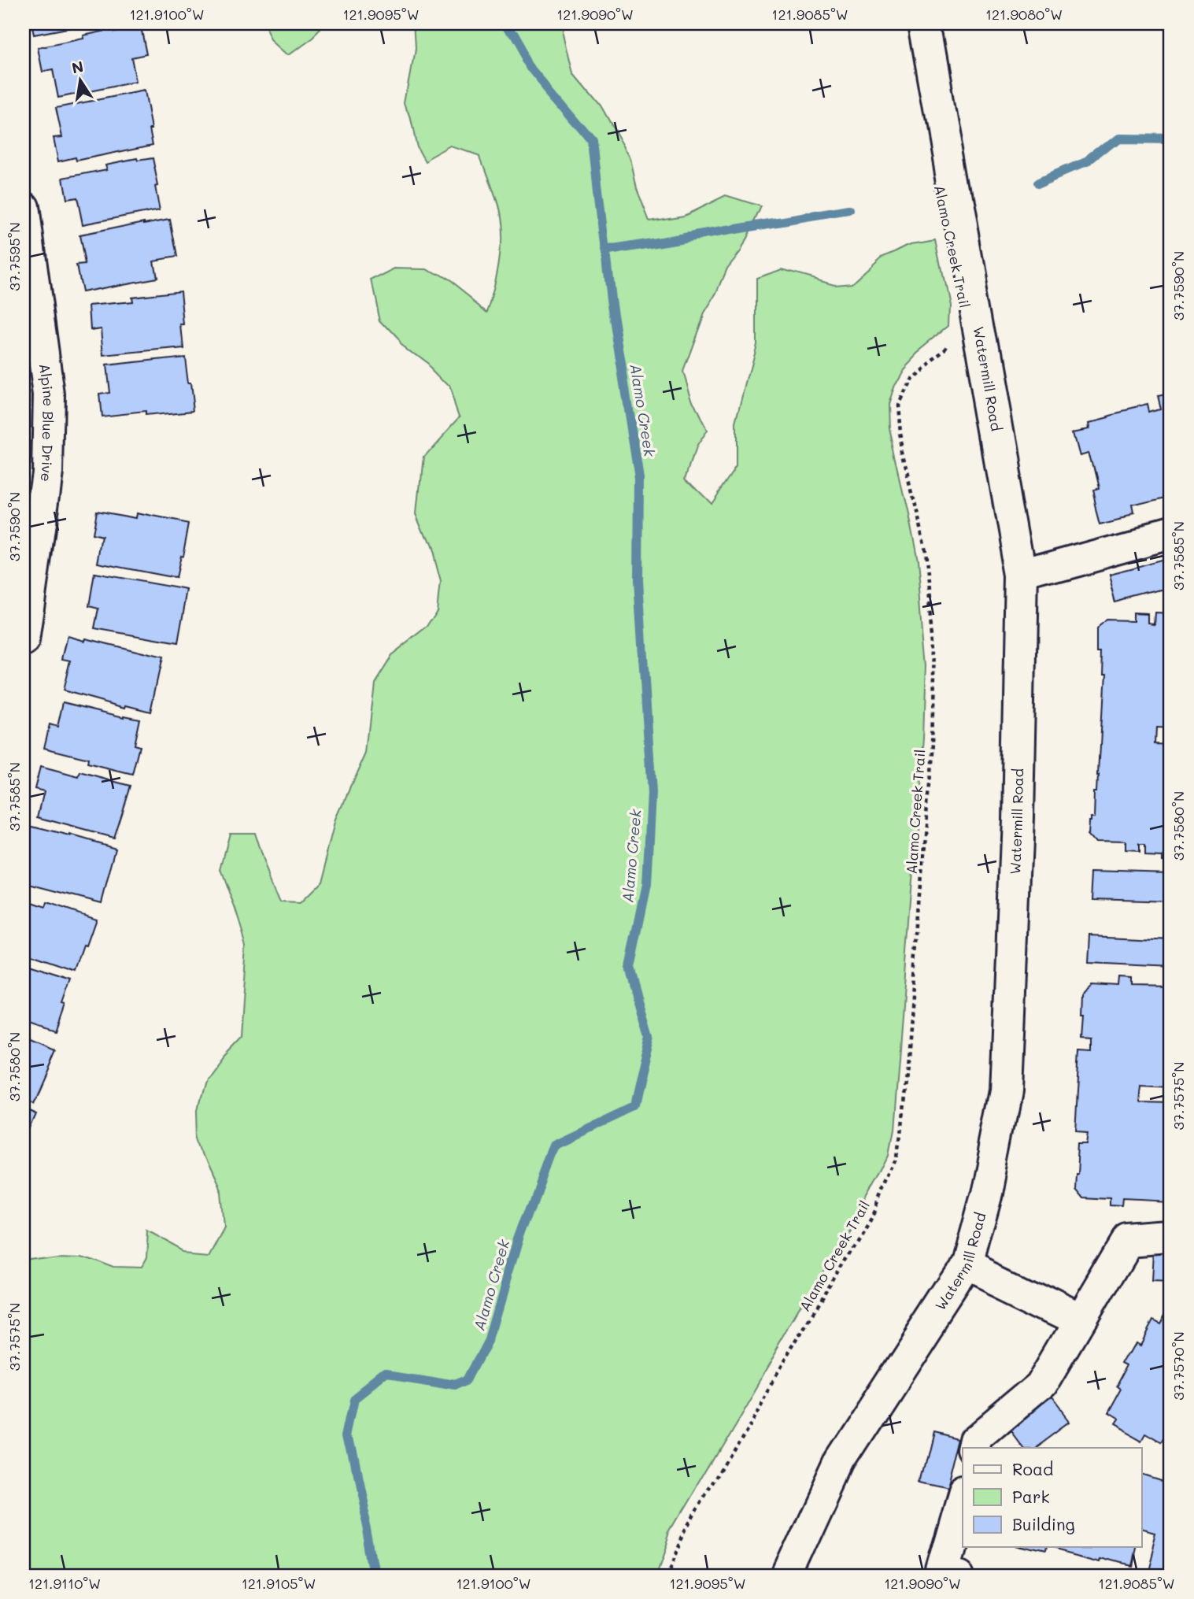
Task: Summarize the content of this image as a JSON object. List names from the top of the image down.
{
  "streets": {
    "street": ["Watermill Road", "Alpine Blue Drive"],
    "path": ["Alamo Creek Trail"]
  },
  "water": ["Alamo Creek"],
  "legend": ["Road", "Park", "Building"],
  "north": "top",
  "coordinates": [
    "121.9100°W",
    "121.9095°W",
    "121.9090°W",
    "121.9085°W",
    "121.9080°W",
    "37.7595°N",
    "37.7590°N",
    "37.7585°N",
    "37.7580°N",
    "37.7575°N",
    "37.7570°N",
    "121.9110°W",
    "121.9105°W"
  ]
}
